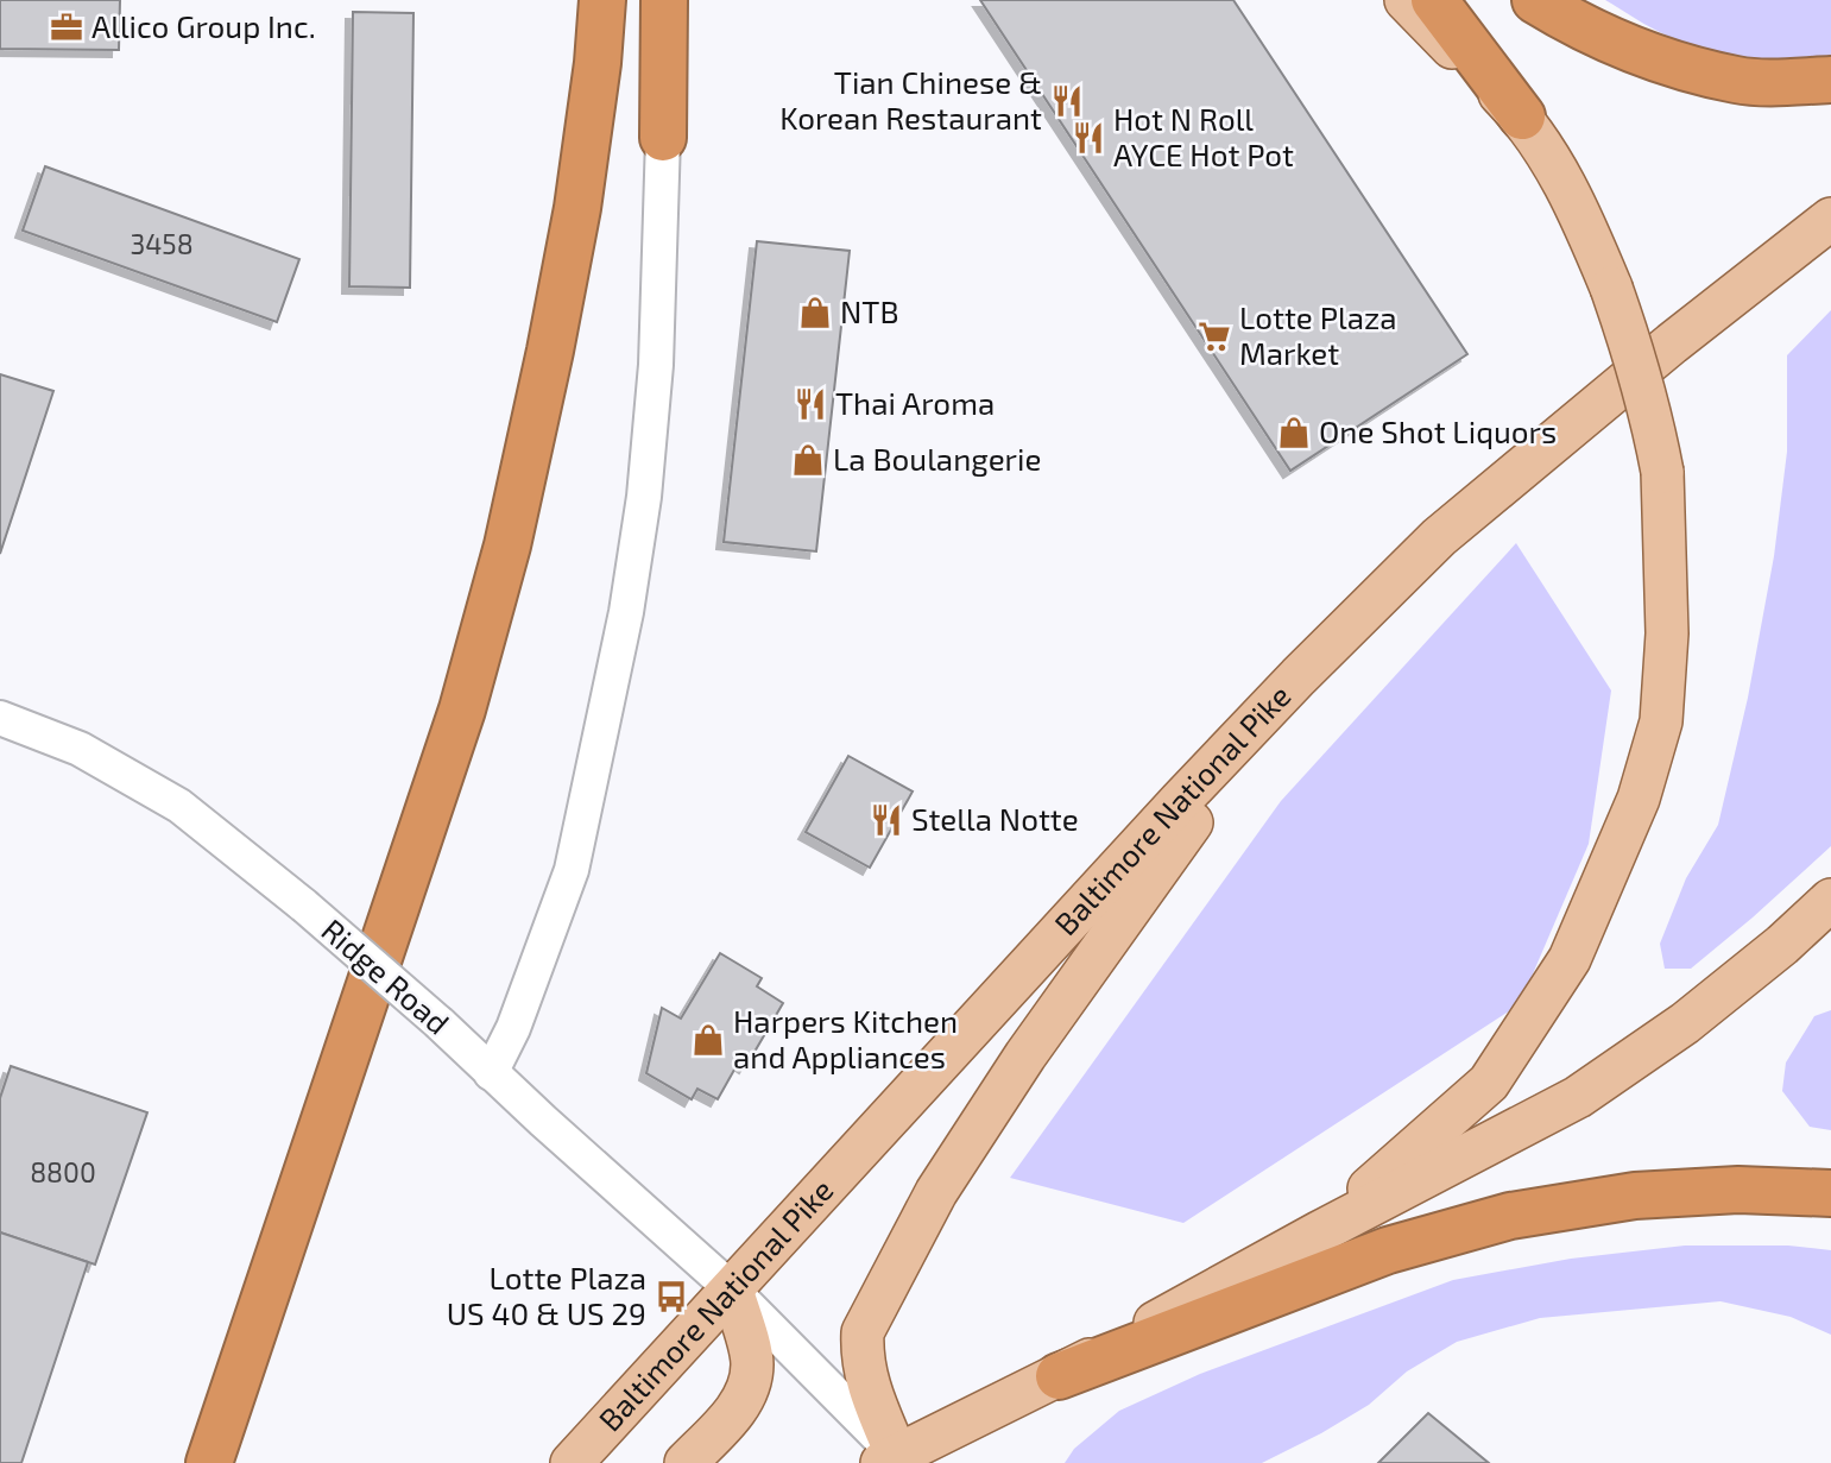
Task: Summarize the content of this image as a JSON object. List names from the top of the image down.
{
  "streets": {
    "main road": ["Baltimore National Pike"],
    "street": ["Ridge Road"]
  },
  "crossings": [
    ["Baltimore National Pike", "Ridge Road"]
  ],
  "places": {
    "office": ["Allico Group Inc."],
    "restaurant": [
      "Tian Chinese & Korean Restaurant",
      "Hot N Roll AYCE Hot Pot",
      "Thai Aroma",
      "Stella Notte"
    ],
    "shop": [
      "NTB",
      "One Shot Liquors",
      "La Boulangerie",
      "Harpers Kitchen and Appliances"
    ],
    "supermarket": ["Lotte Plaza Market"],
    "bus stop": ["Lotte Plaza US 40 & US 29"]
  },
  "house_numbers": ["3458", "8800"]
}
